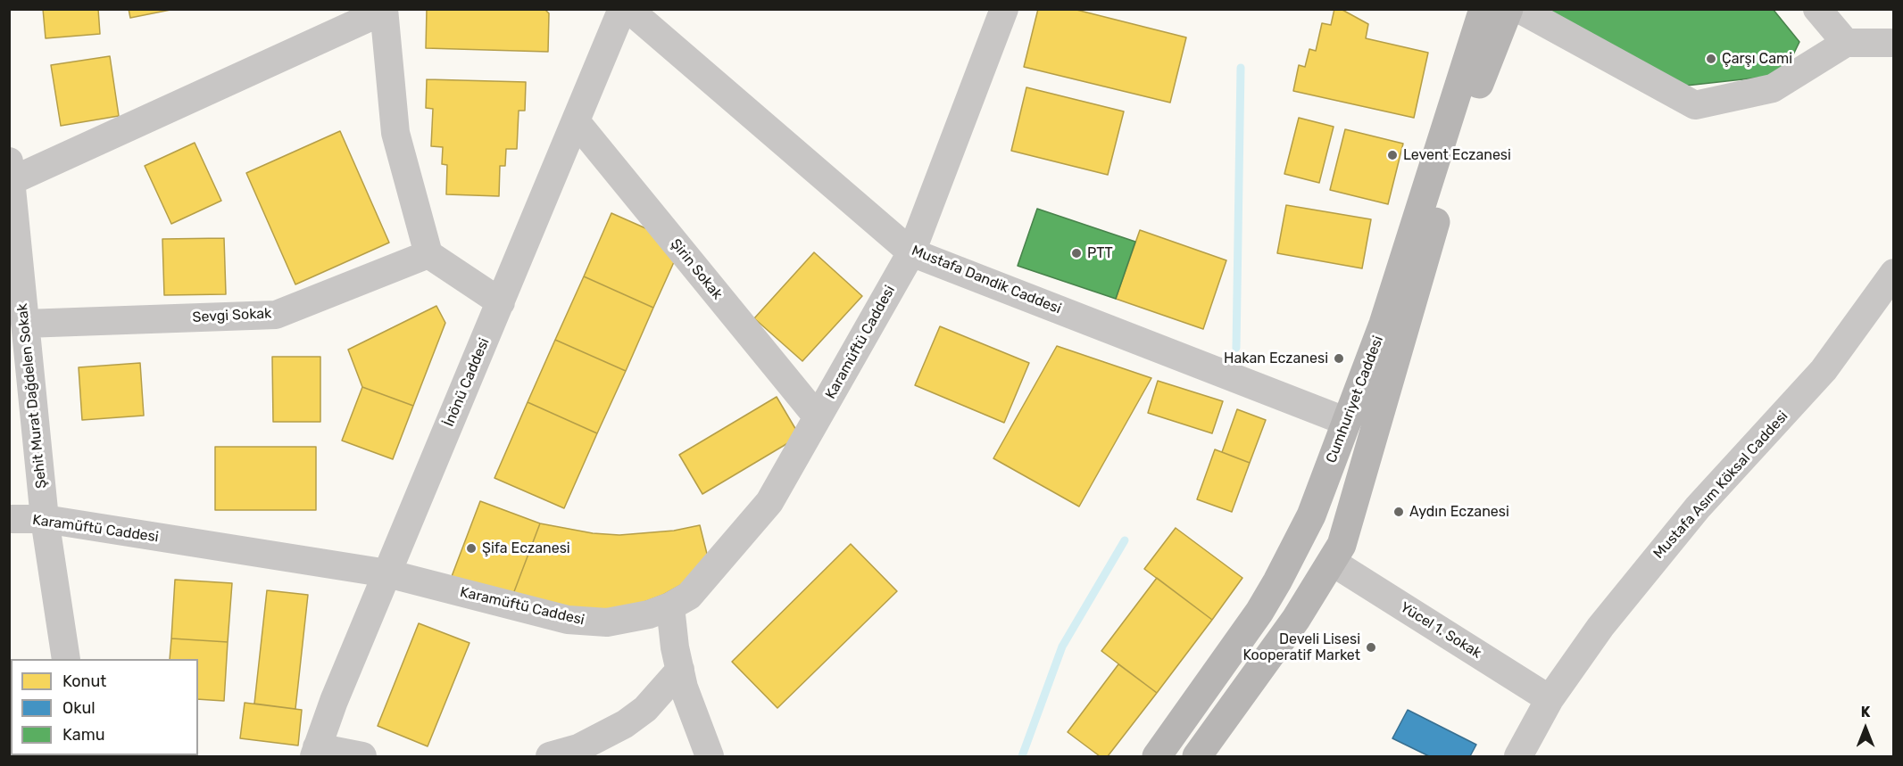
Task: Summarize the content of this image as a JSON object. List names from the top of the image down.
{
  "streets": {
    "main road": ["Cumhuriyet Caddesi"],
    "street": [
      "Şirin Sokak",
      "Mustafa Dandik Caddesi",
      "Sevgi Sokak",
      "Karamüftü Caddesi",
      "İnönü Caddesi",
      "Şehit Murat Dağdelen Sokak",
      "Mustafa Asım Köksal Caddesi",
      "Yücel 1. Sokak"
    ]
  },
  "crossings": [
    ["Şirin Sokak", "Karamüftü Caddesi"],
    ["Şirin Sokak", "İnönü Caddesi"],
    ["Mustafa Dandik Caddesi", "Karamüftü Caddesi"],
    ["Mustafa Dandik Caddesi", "Cumhuriyet Caddesi"],
    ["Sevgi Sokak", "Şehit Murat Dağdelen Sokak"],
    ["Karamüftü Caddesi", "İnönü Caddesi"],
    ["Karamüftü Caddesi", "Şehit Murat Dağdelen Sokak"],
    ["Cumhuriyet Caddesi", "Yücel 1. Sokak"],
    ["Mustafa Asım Köksal Caddesi", "Yücel 1. Sokak"]
  ],
  "places": [
    "Çarşı Cami",
    "Levent Eczanesi",
    "PTT",
    "Hakan Eczanesi",
    "Aydın Eczanesi",
    "Şifa Eczanesi",
    "Develi Lisesi Kooperatif Market"
  ],
  "legend": ["Konut", "Okul", "Kamu"],
  "north": "top"
}
